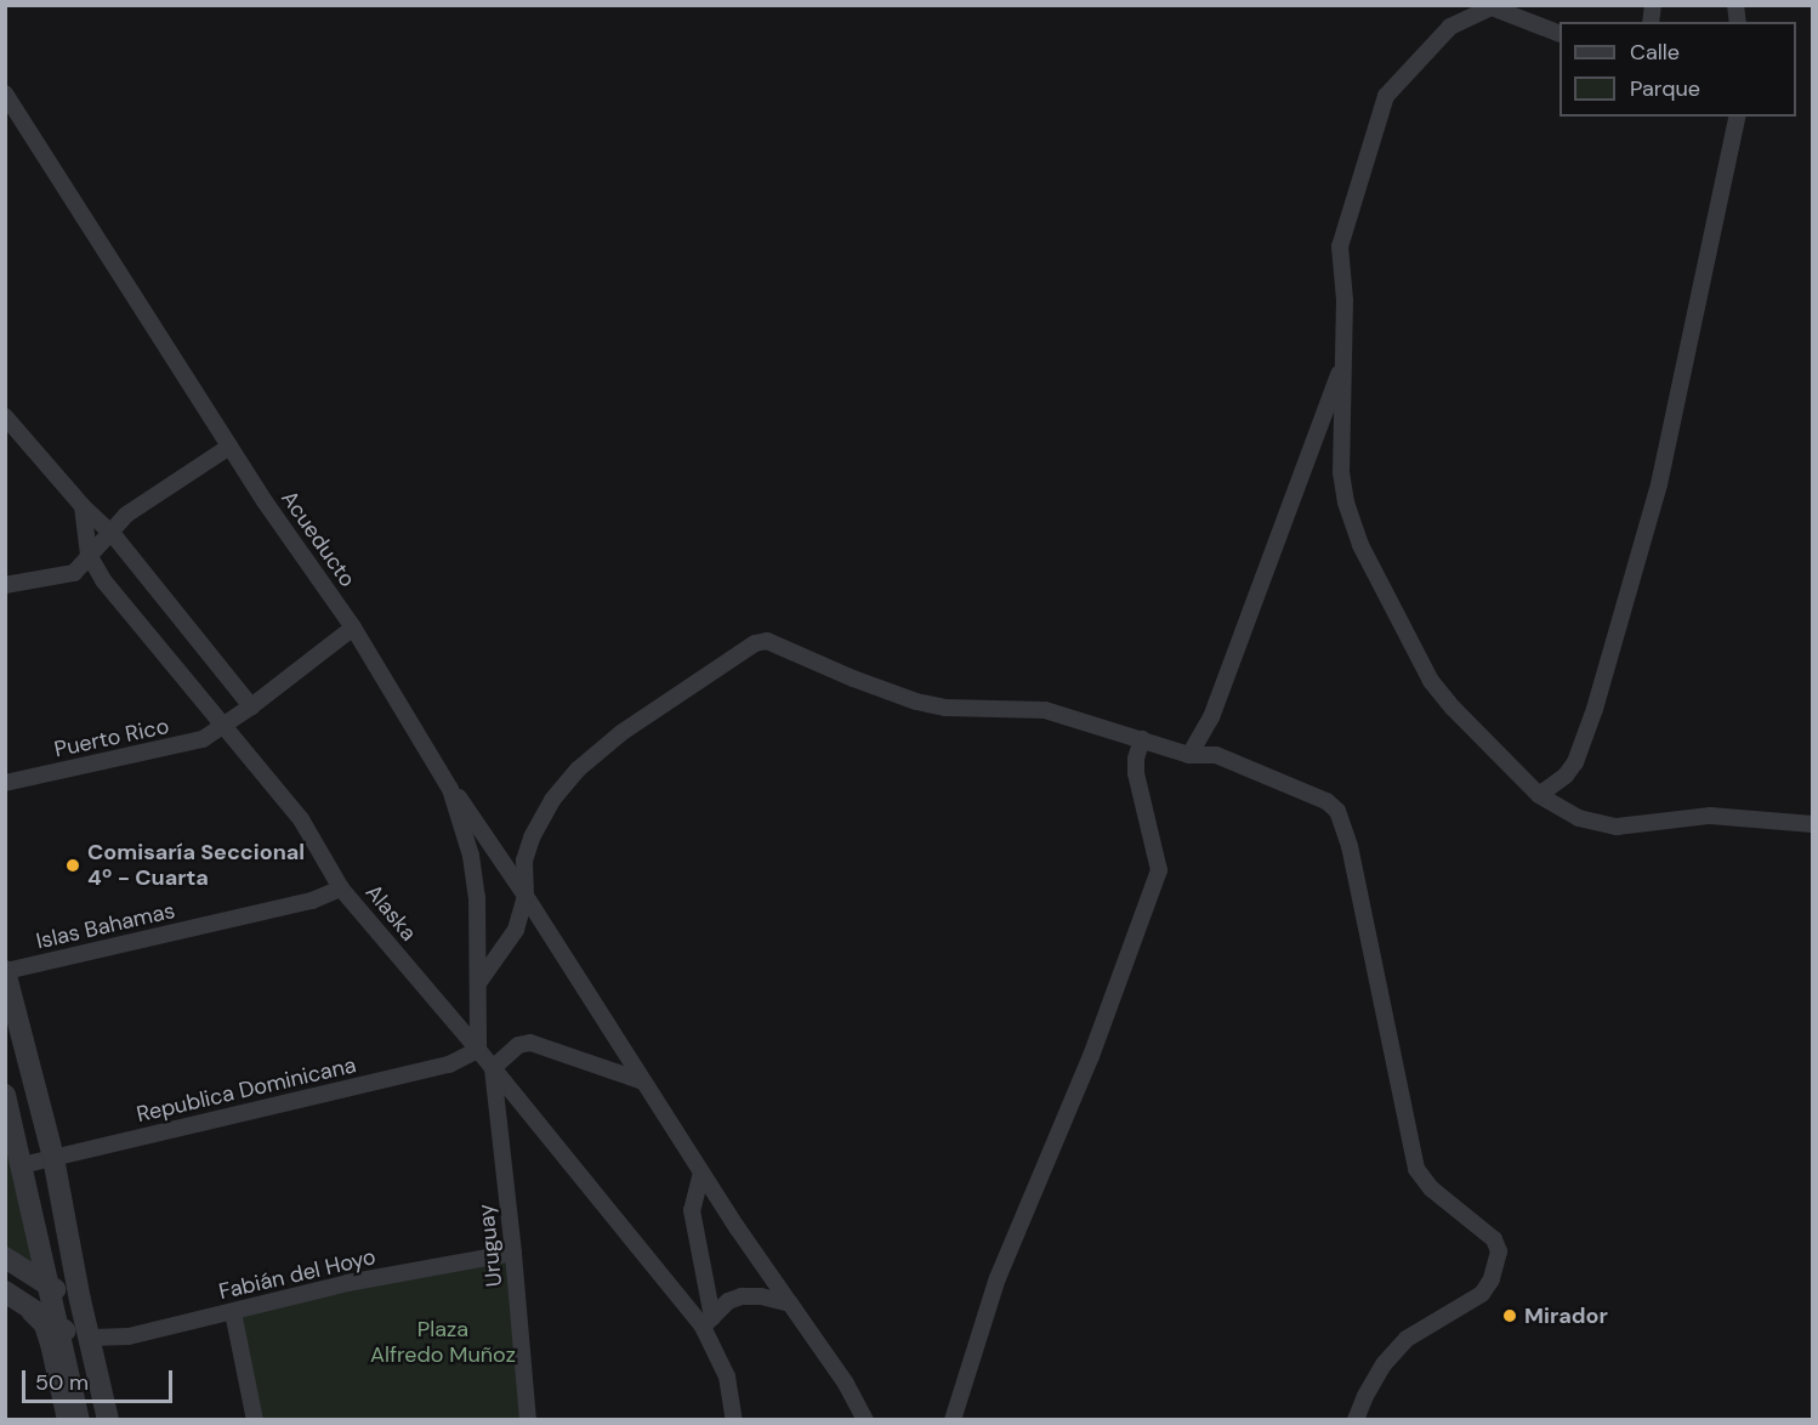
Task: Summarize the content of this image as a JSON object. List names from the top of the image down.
{
  "streets": {
    "street": [
      "Acueducto",
      "Puerto Rico",
      "Alaska",
      "Islas Bahamas",
      "Republica Dominicana",
      "Uruguay",
      "Fabián del Hoyo"
    ]
  },
  "crossings": [
    ["Acueducto", "Puerto Rico"],
    ["Acueducto", "Alaska"],
    ["Acueducto", "Republica Dominicana"],
    ["Puerto Rico", "Alaska"],
    ["Alaska", "Islas Bahamas"],
    ["Alaska", "Republica Dominicana"],
    ["Alaska", "Uruguay"],
    ["Uruguay", "Fabián del Hoyo"]
  ],
  "parks": ["Plaza Alfredo Muñoz"],
  "places": ["Comisaría Seccional 4º - Cuarta", "Mirador"],
  "legend": ["Calle", "Parque"],
  "scale_bar": "50 m"
}
